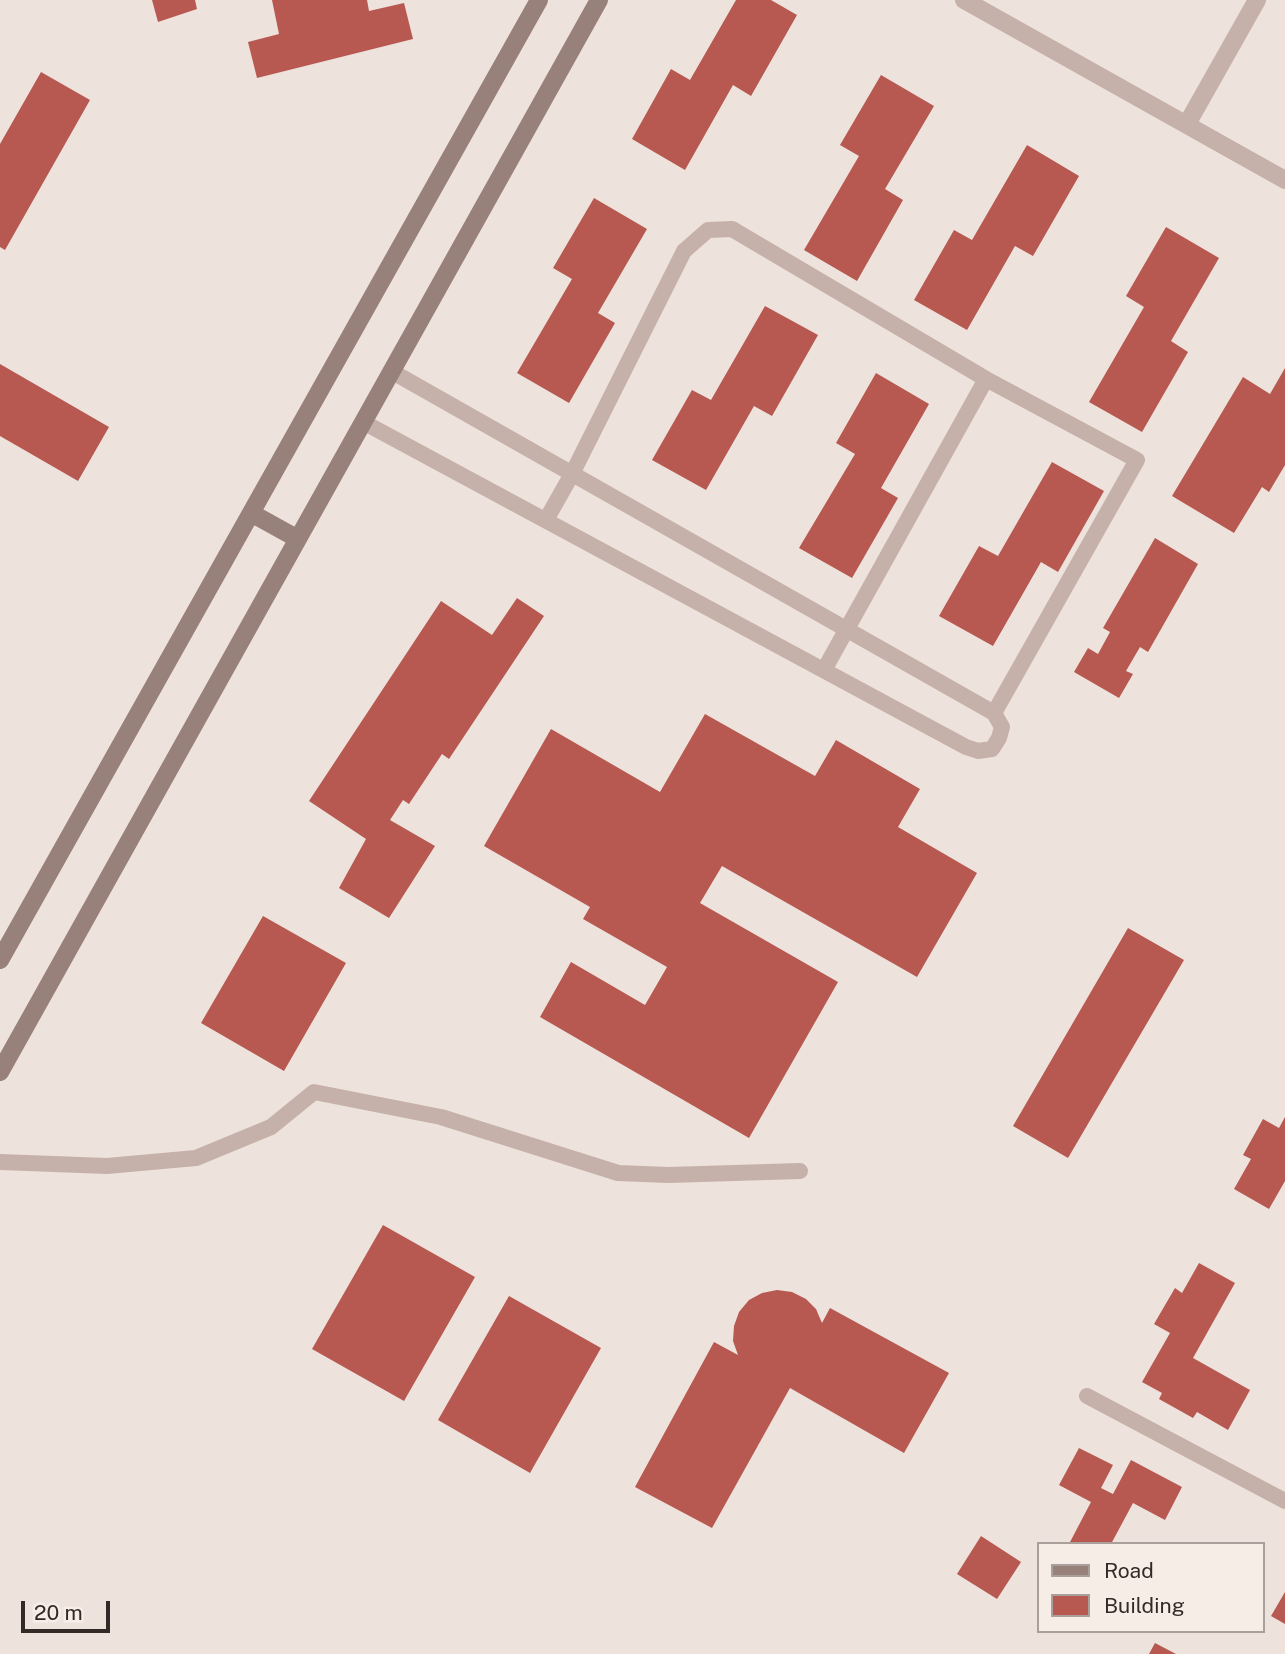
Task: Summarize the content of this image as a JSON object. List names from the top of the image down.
{
  "legend": ["Road", "Building"],
  "scale_bar": "20 m"
}
